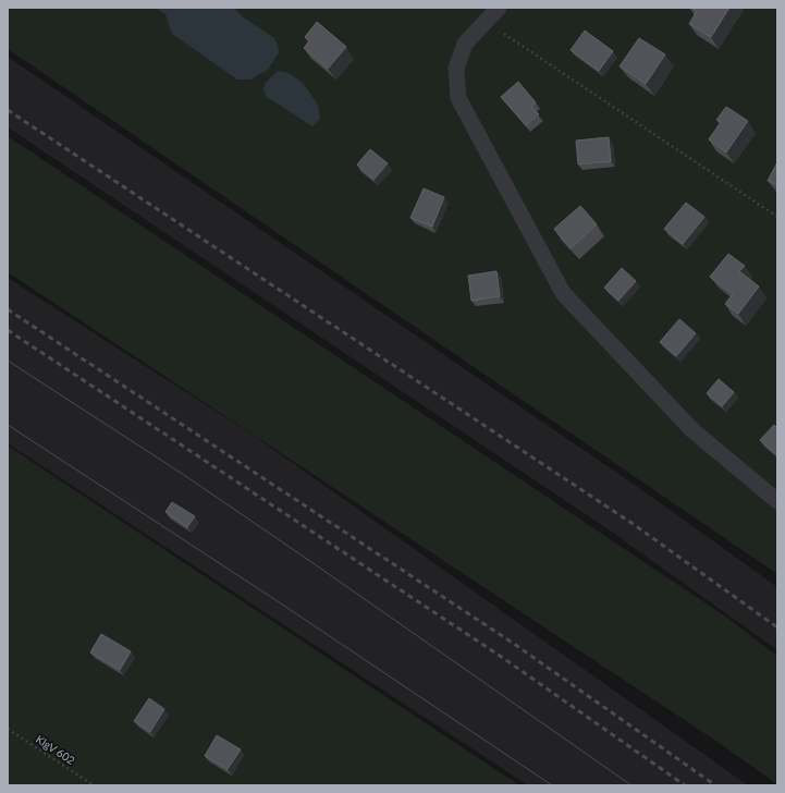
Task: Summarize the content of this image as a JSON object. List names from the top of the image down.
{
  "streets": {
    "path": ["KlgV 602"]
  }
}
